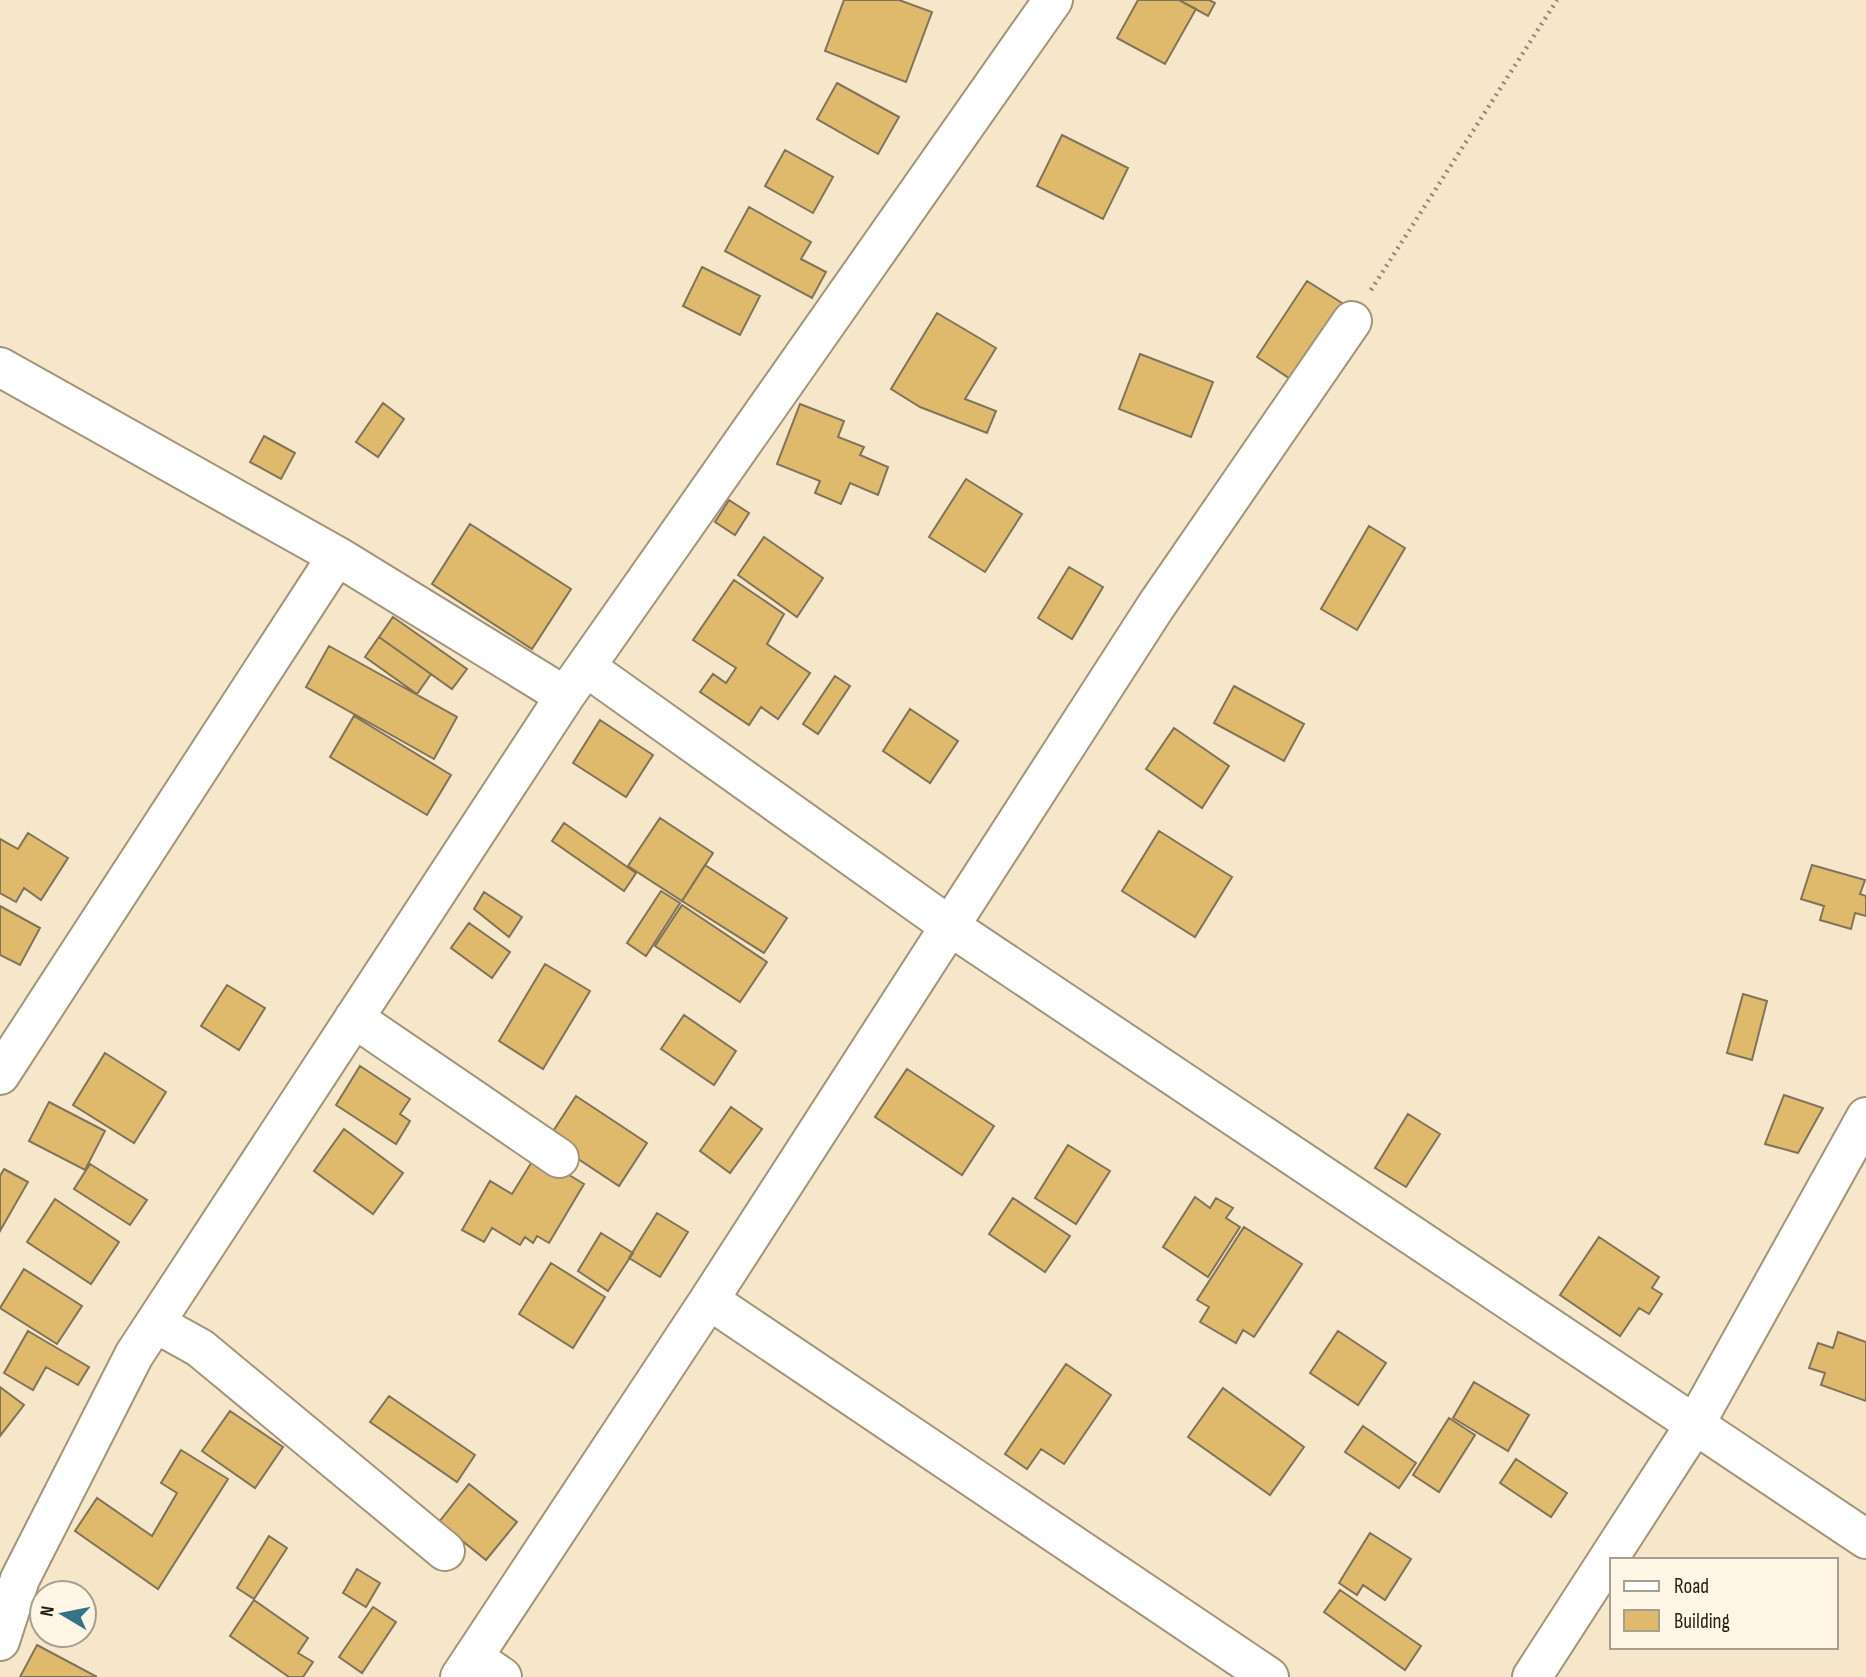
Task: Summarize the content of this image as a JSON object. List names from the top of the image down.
{
  "legend": ["Road", "Building"],
  "north": "left"
}
